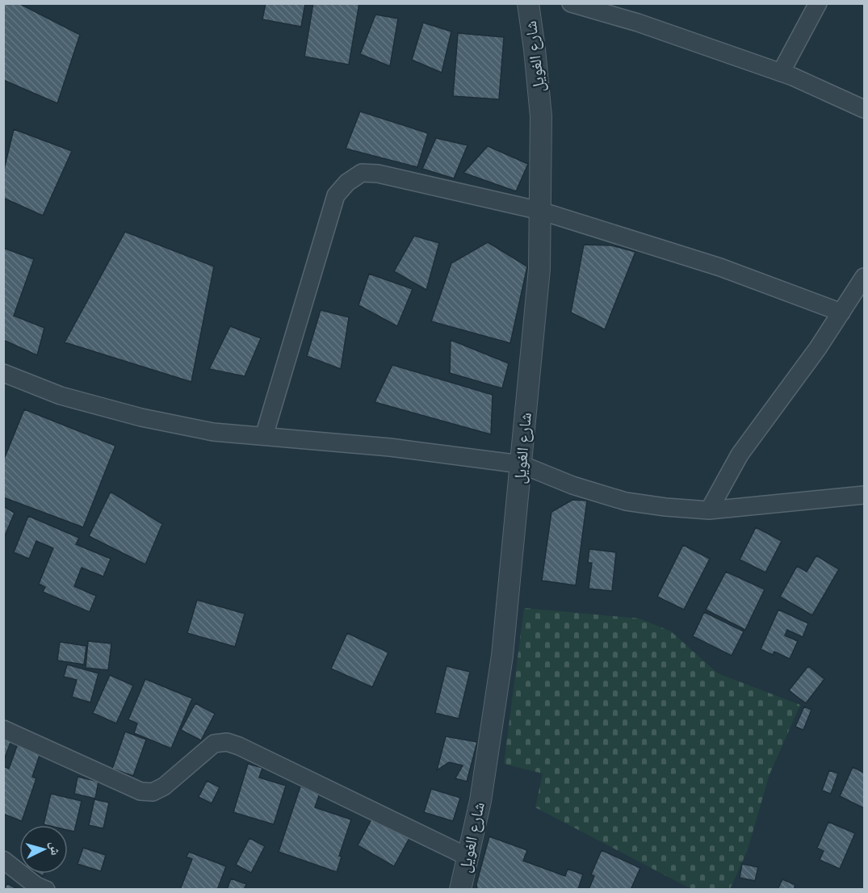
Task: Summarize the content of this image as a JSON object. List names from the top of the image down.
{
  "streets": {
    "street": ["شارع الغويل"]
  },
  "north": "right"
}
